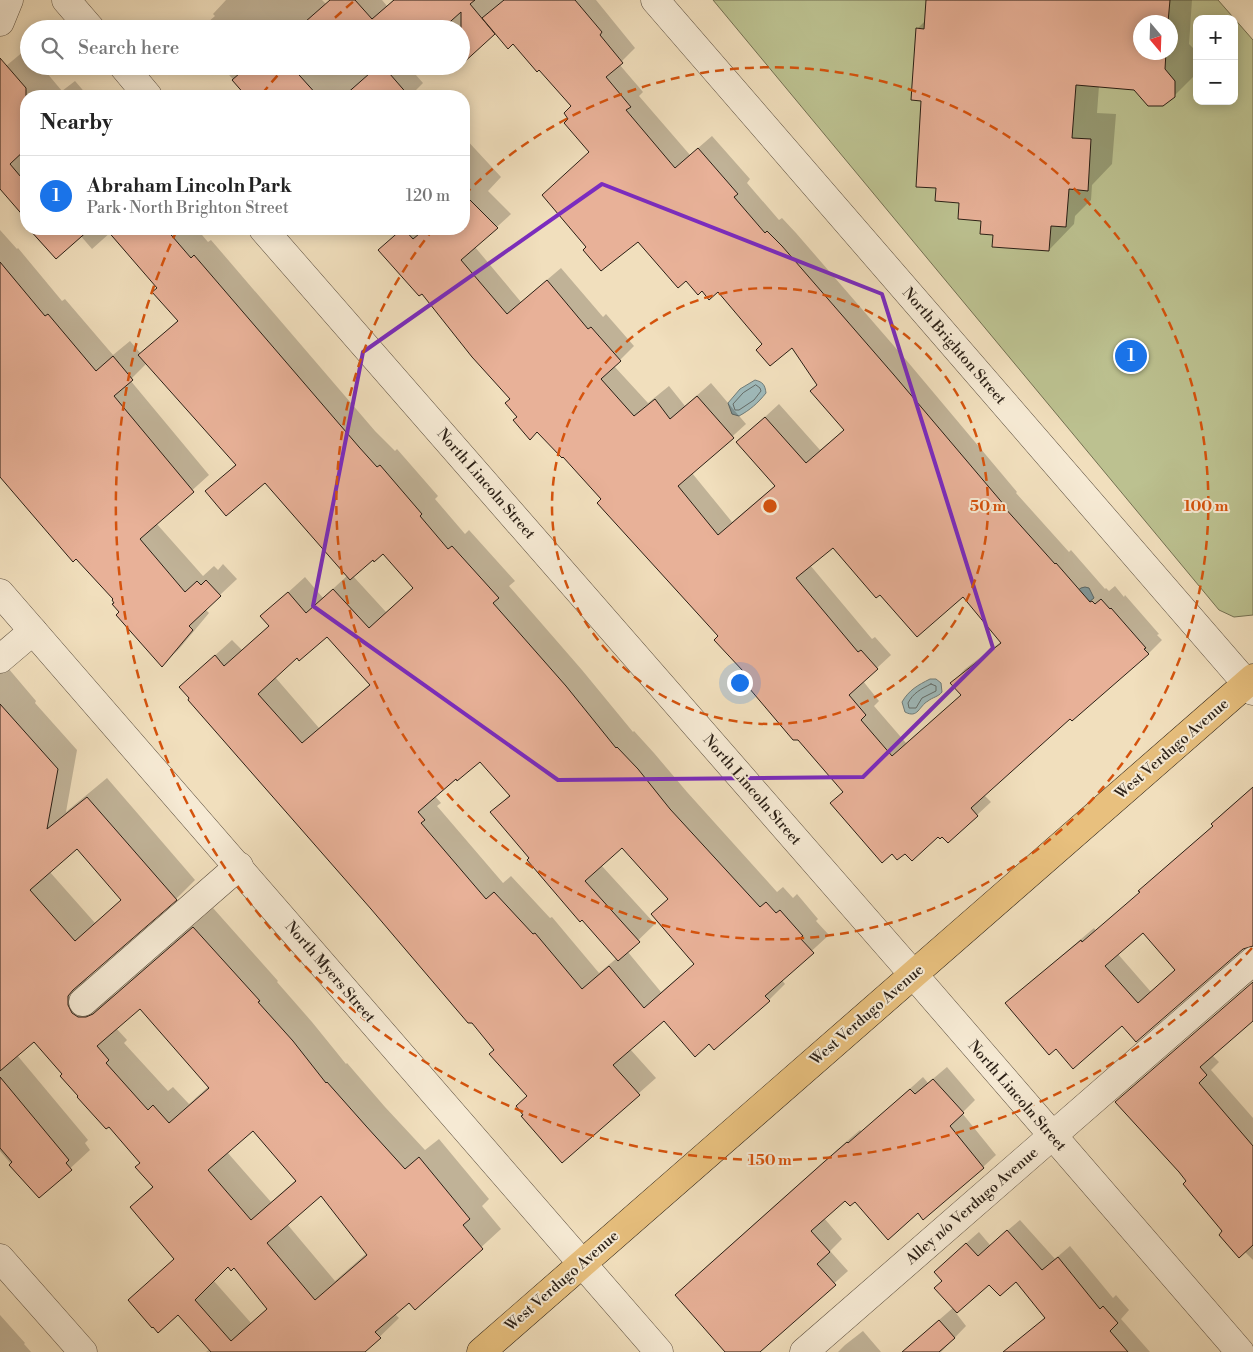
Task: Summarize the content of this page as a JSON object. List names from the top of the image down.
{
  "streets": {
    "main road": ["West Verdugo Avenue"],
    "street": [
      "North Brighton Street",
      "North Lincoln Street",
      "North Myers Street",
      "Alley n/o Verdugo Avenue"
    ]
  },
  "crossings": [
    ["North Brighton Street", "West Verdugo Avenue"],
    ["North Lincoln Street", "West Verdugo Avenue"],
    ["North Lincoln Street", "Alley n/o Verdugo Avenue"],
    ["West Verdugo Avenue", "North Myers Street"]
  ],
  "north": "bottom",
  "page": {
    "map_buttons": ["+", "−"],
    "search": "Search here",
    "heading": "Nearby",
    "list": [
      {
        "mark": "1",
        "name": "Abraham Lincoln Park",
        "note": "Park · North Brighton Street",
        "value": "120 m"
      }
    ],
    "pins": "1"
  },
  "rings": ["50 m", "100 m", "150 m"]
}
